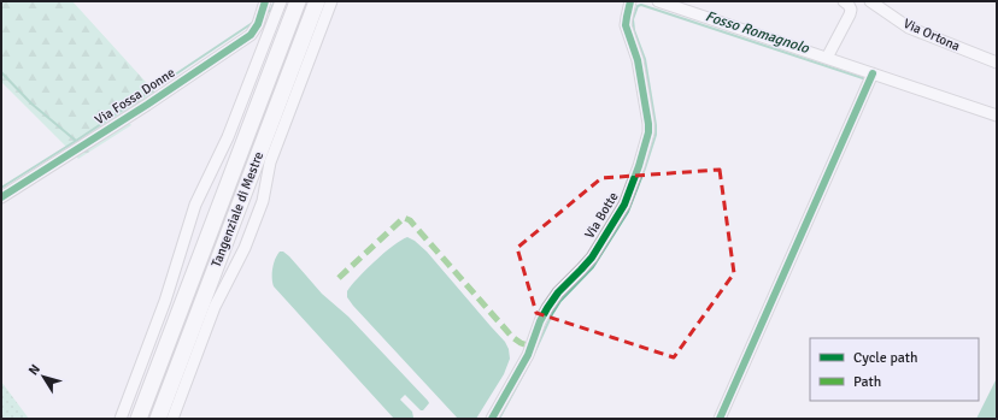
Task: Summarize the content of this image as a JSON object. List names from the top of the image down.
{
  "streets": {
    "highway": ["Tangenziale di Mestre"],
    "street": ["Via Ortona", "Via Fossa Donne", "Via Botte"]
  },
  "water": ["Fosso Romagnolo"],
  "legend": ["Cycle path", "Path"],
  "north": "top left"
}
